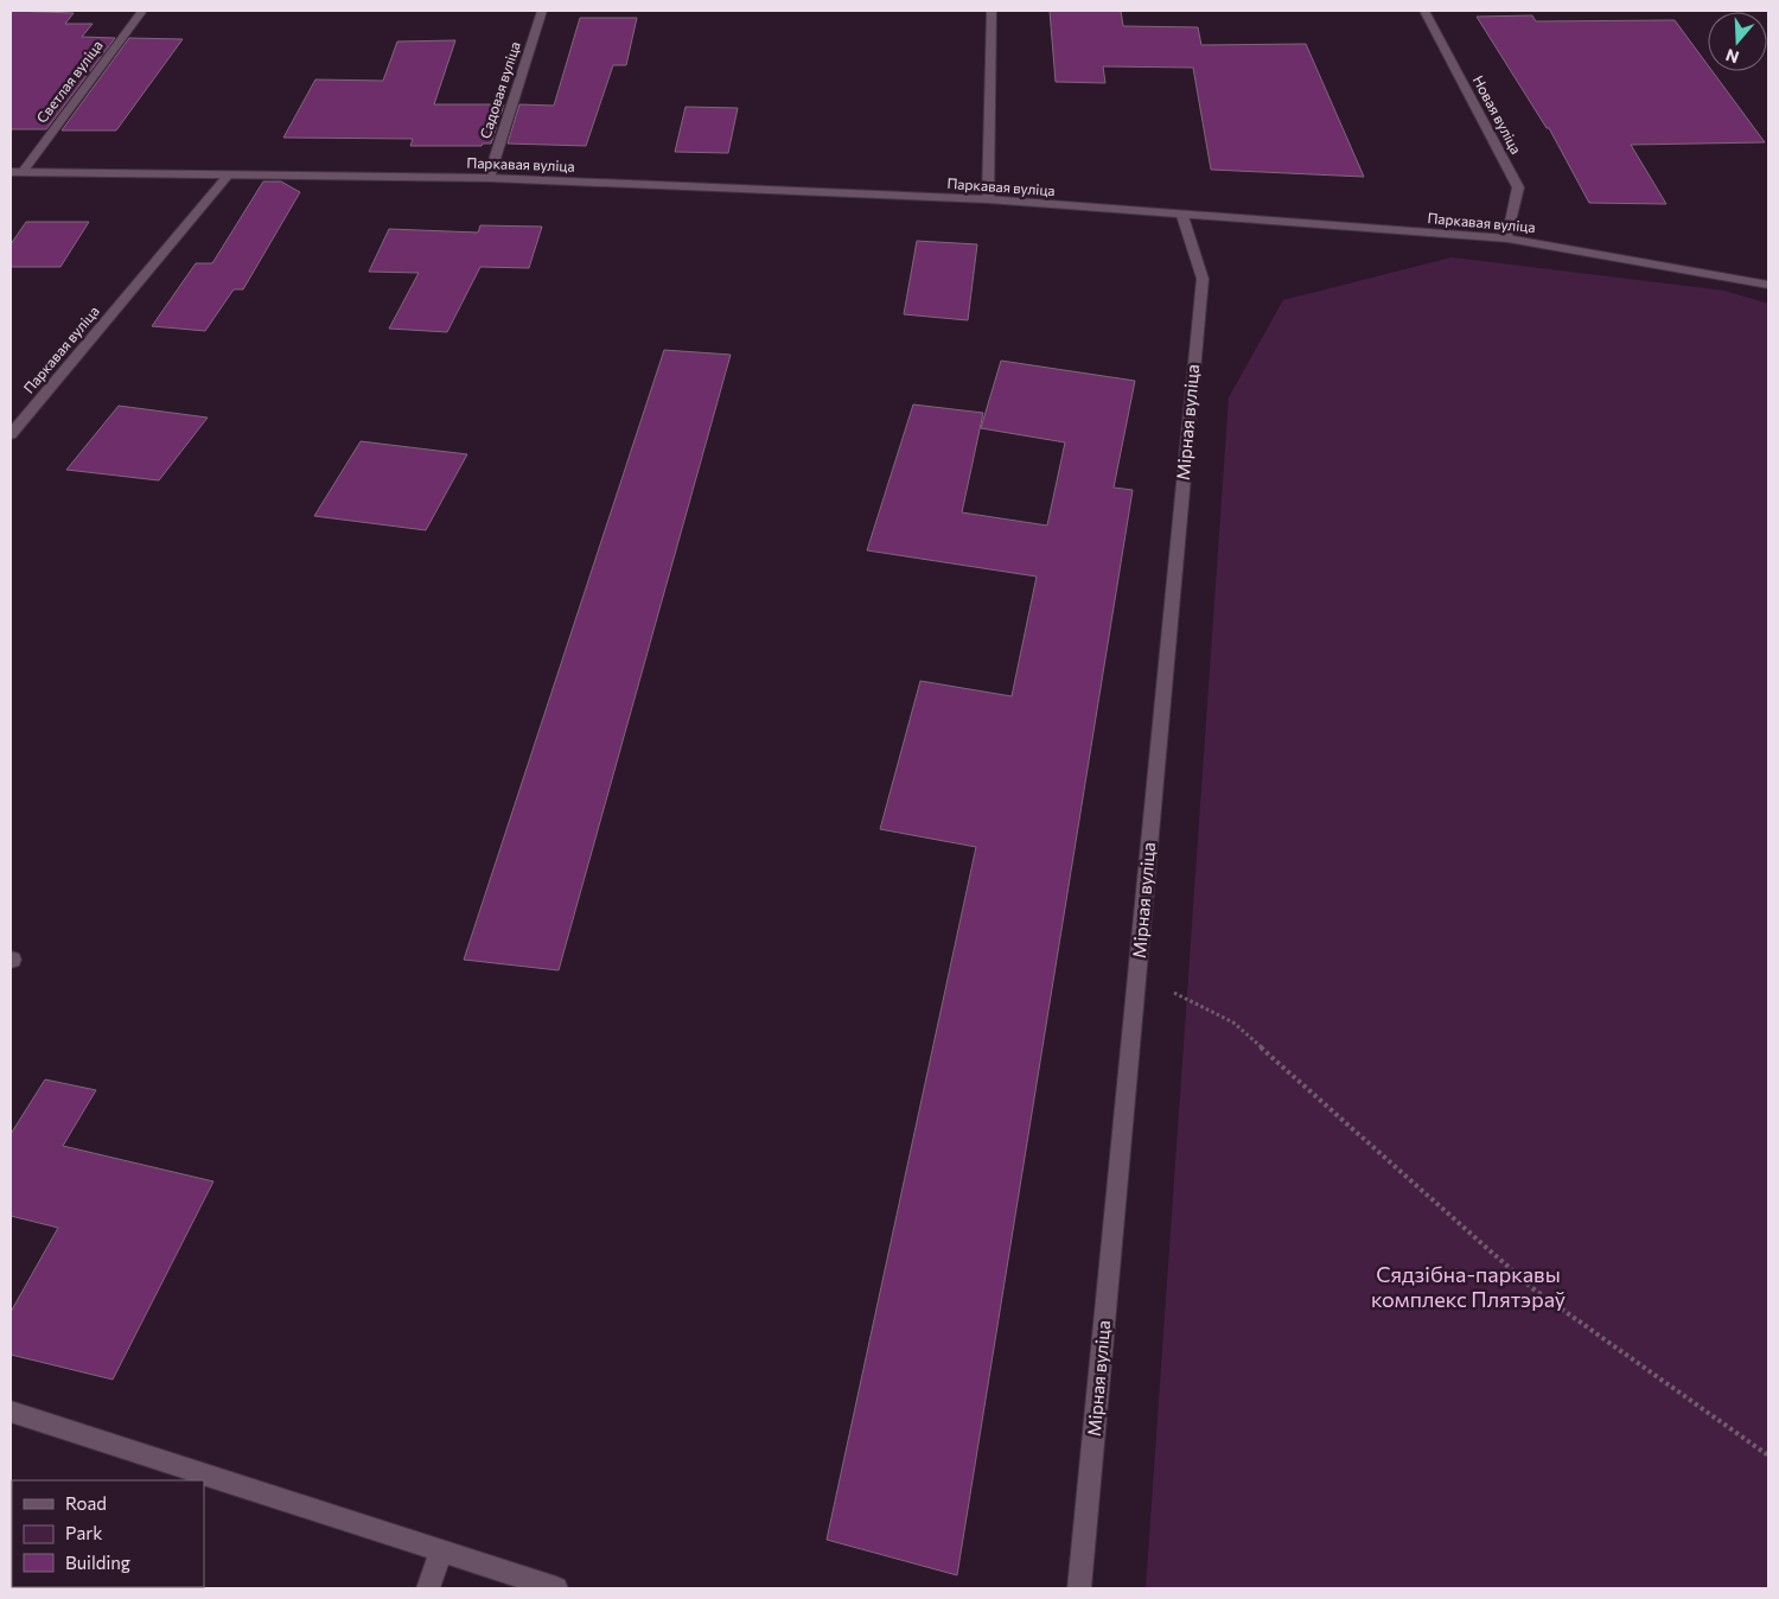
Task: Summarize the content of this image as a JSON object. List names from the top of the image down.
{
  "streets": {
    "street": [
      "Светлая вуліца",
      "Садовая вуліца",
      "Новая вуліца",
      "Паркавая вуліца",
      "Мірная вуліца"
    ]
  },
  "crossings": [
    ["Светлая вуліца", "Паркавая вуліца"],
    ["Садовая вуліца", "Паркавая вуліца"],
    ["Новая вуліца", "Паркавая вуліца"],
    ["Паркавая вуліца", "Мірная вуліца"]
  ],
  "parks": ["Сядзібна-паркавы комплекс Плятэраў"],
  "legend": ["Road", "Park", "Building"],
  "north": "bottom"
}
